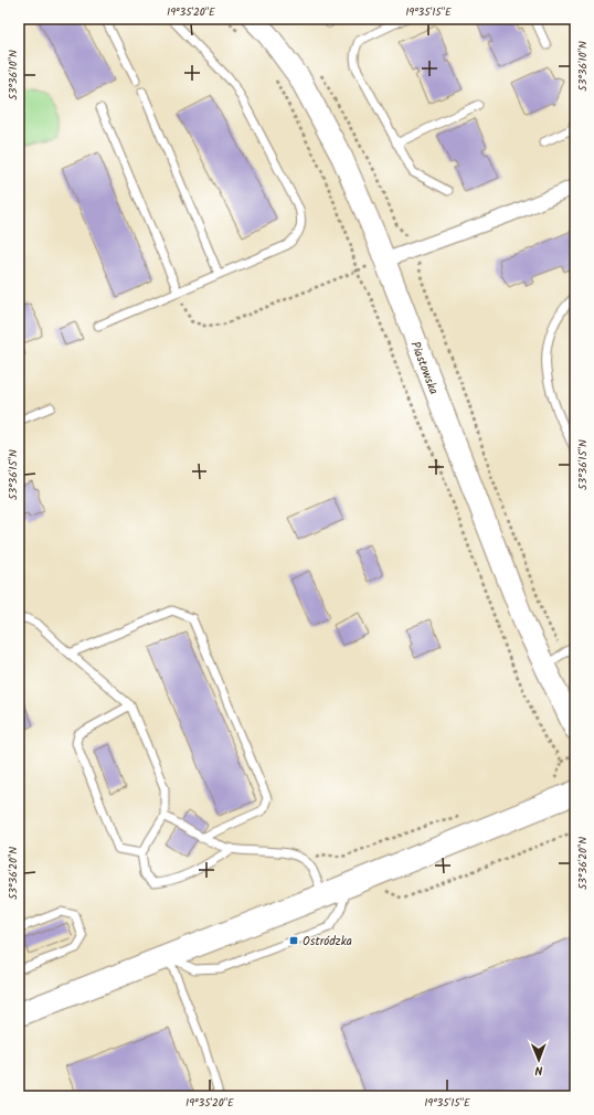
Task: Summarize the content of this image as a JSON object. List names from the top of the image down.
{
  "streets": {
    "street": ["Piastowska"]
  },
  "places": {
    "transit": ["Ostródzka"]
  },
  "north": "bottom",
  "coordinates": [
    "19°35'20\"E",
    "19°35'15\"E",
    "53°36'10\"N",
    "53°36'15\"N",
    "53°36'20\"N"
  ]
}
